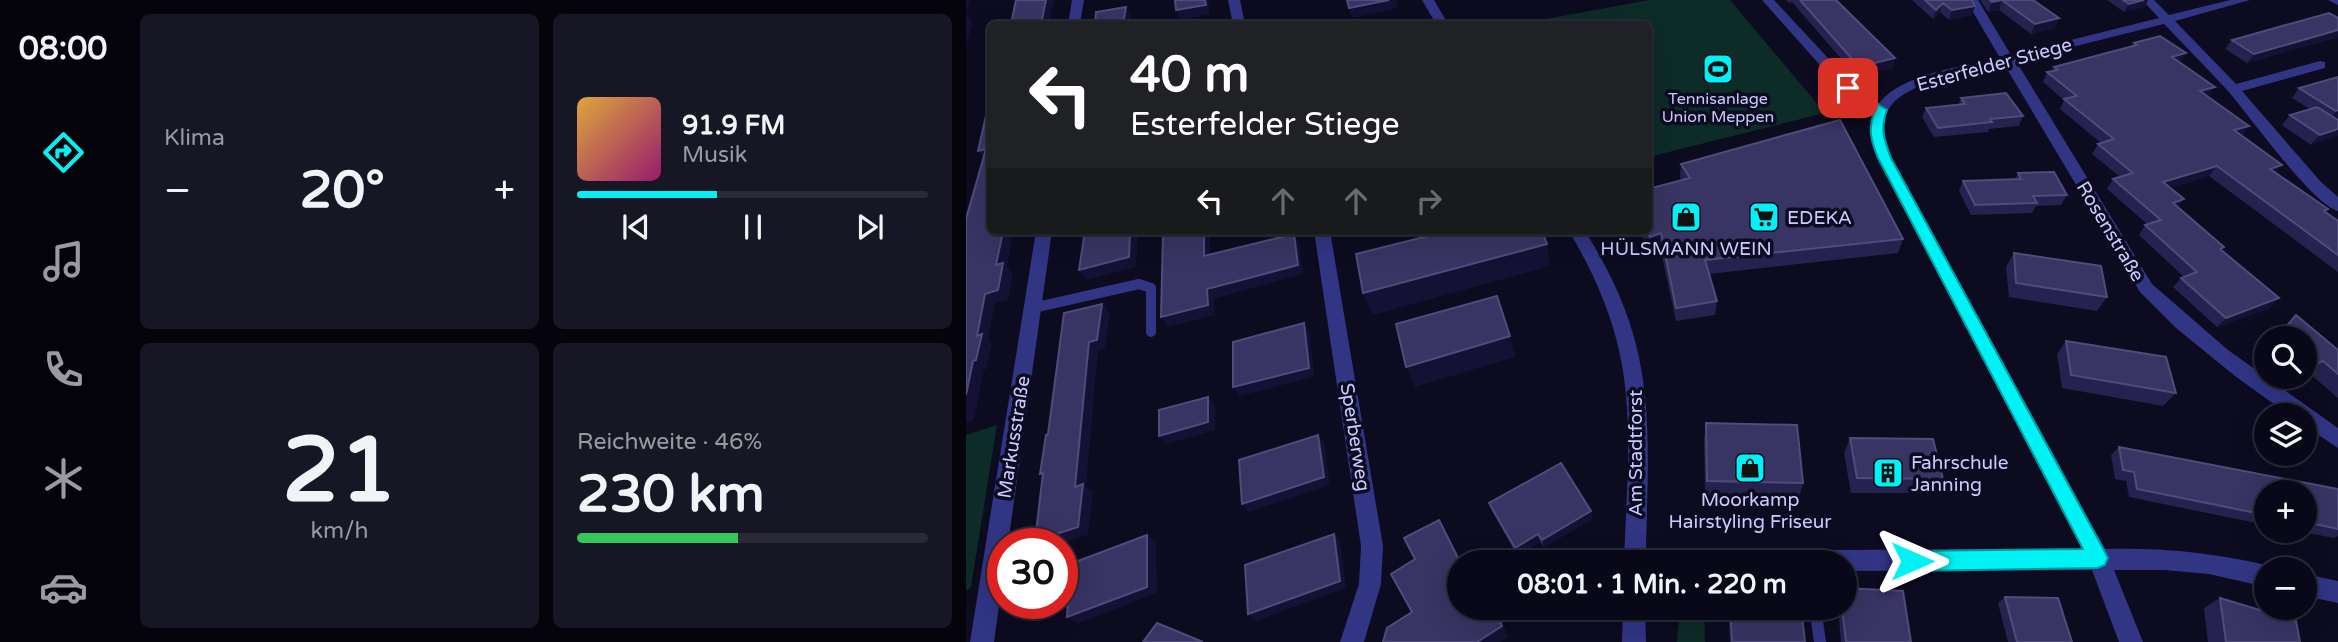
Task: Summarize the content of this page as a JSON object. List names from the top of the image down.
{
  "streets": {
    "street": [
      "Esterfelder Stiege",
      "Rosenstraße",
      "Markusstraße",
      "Sperberweg",
      "Am Stadtforst"
    ]
  },
  "crossings": [
    ["Esterfelder Stiege", "Rosenstraße"]
  ],
  "places": {
    "sports": ["Tennisanlage Union Meppen"],
    "shop": ["HÜLSMANN WEIN", "Moorkamp Hairstyling Friseur"],
    "supermarket": ["EDEKA"],
    "building": ["Fahrschule Janning"]
  },
  "page": {
    "tabs": "08:00",
    "tile": [
      "Klima",
      ["21", "km/h"],
      ["Reichweite · 46%", "230 km"]
    ],
    "turn": ["40 m", "Esterfelder Stiege"],
    "song": ["91.9 FM", "Musik"],
    "heat": ["−", "20°", "+"],
    "map_buttons": ["+", "−"],
    "limit": "30",
    "trip": "08:01 · 1 Min. · 220 m"
  }
}
